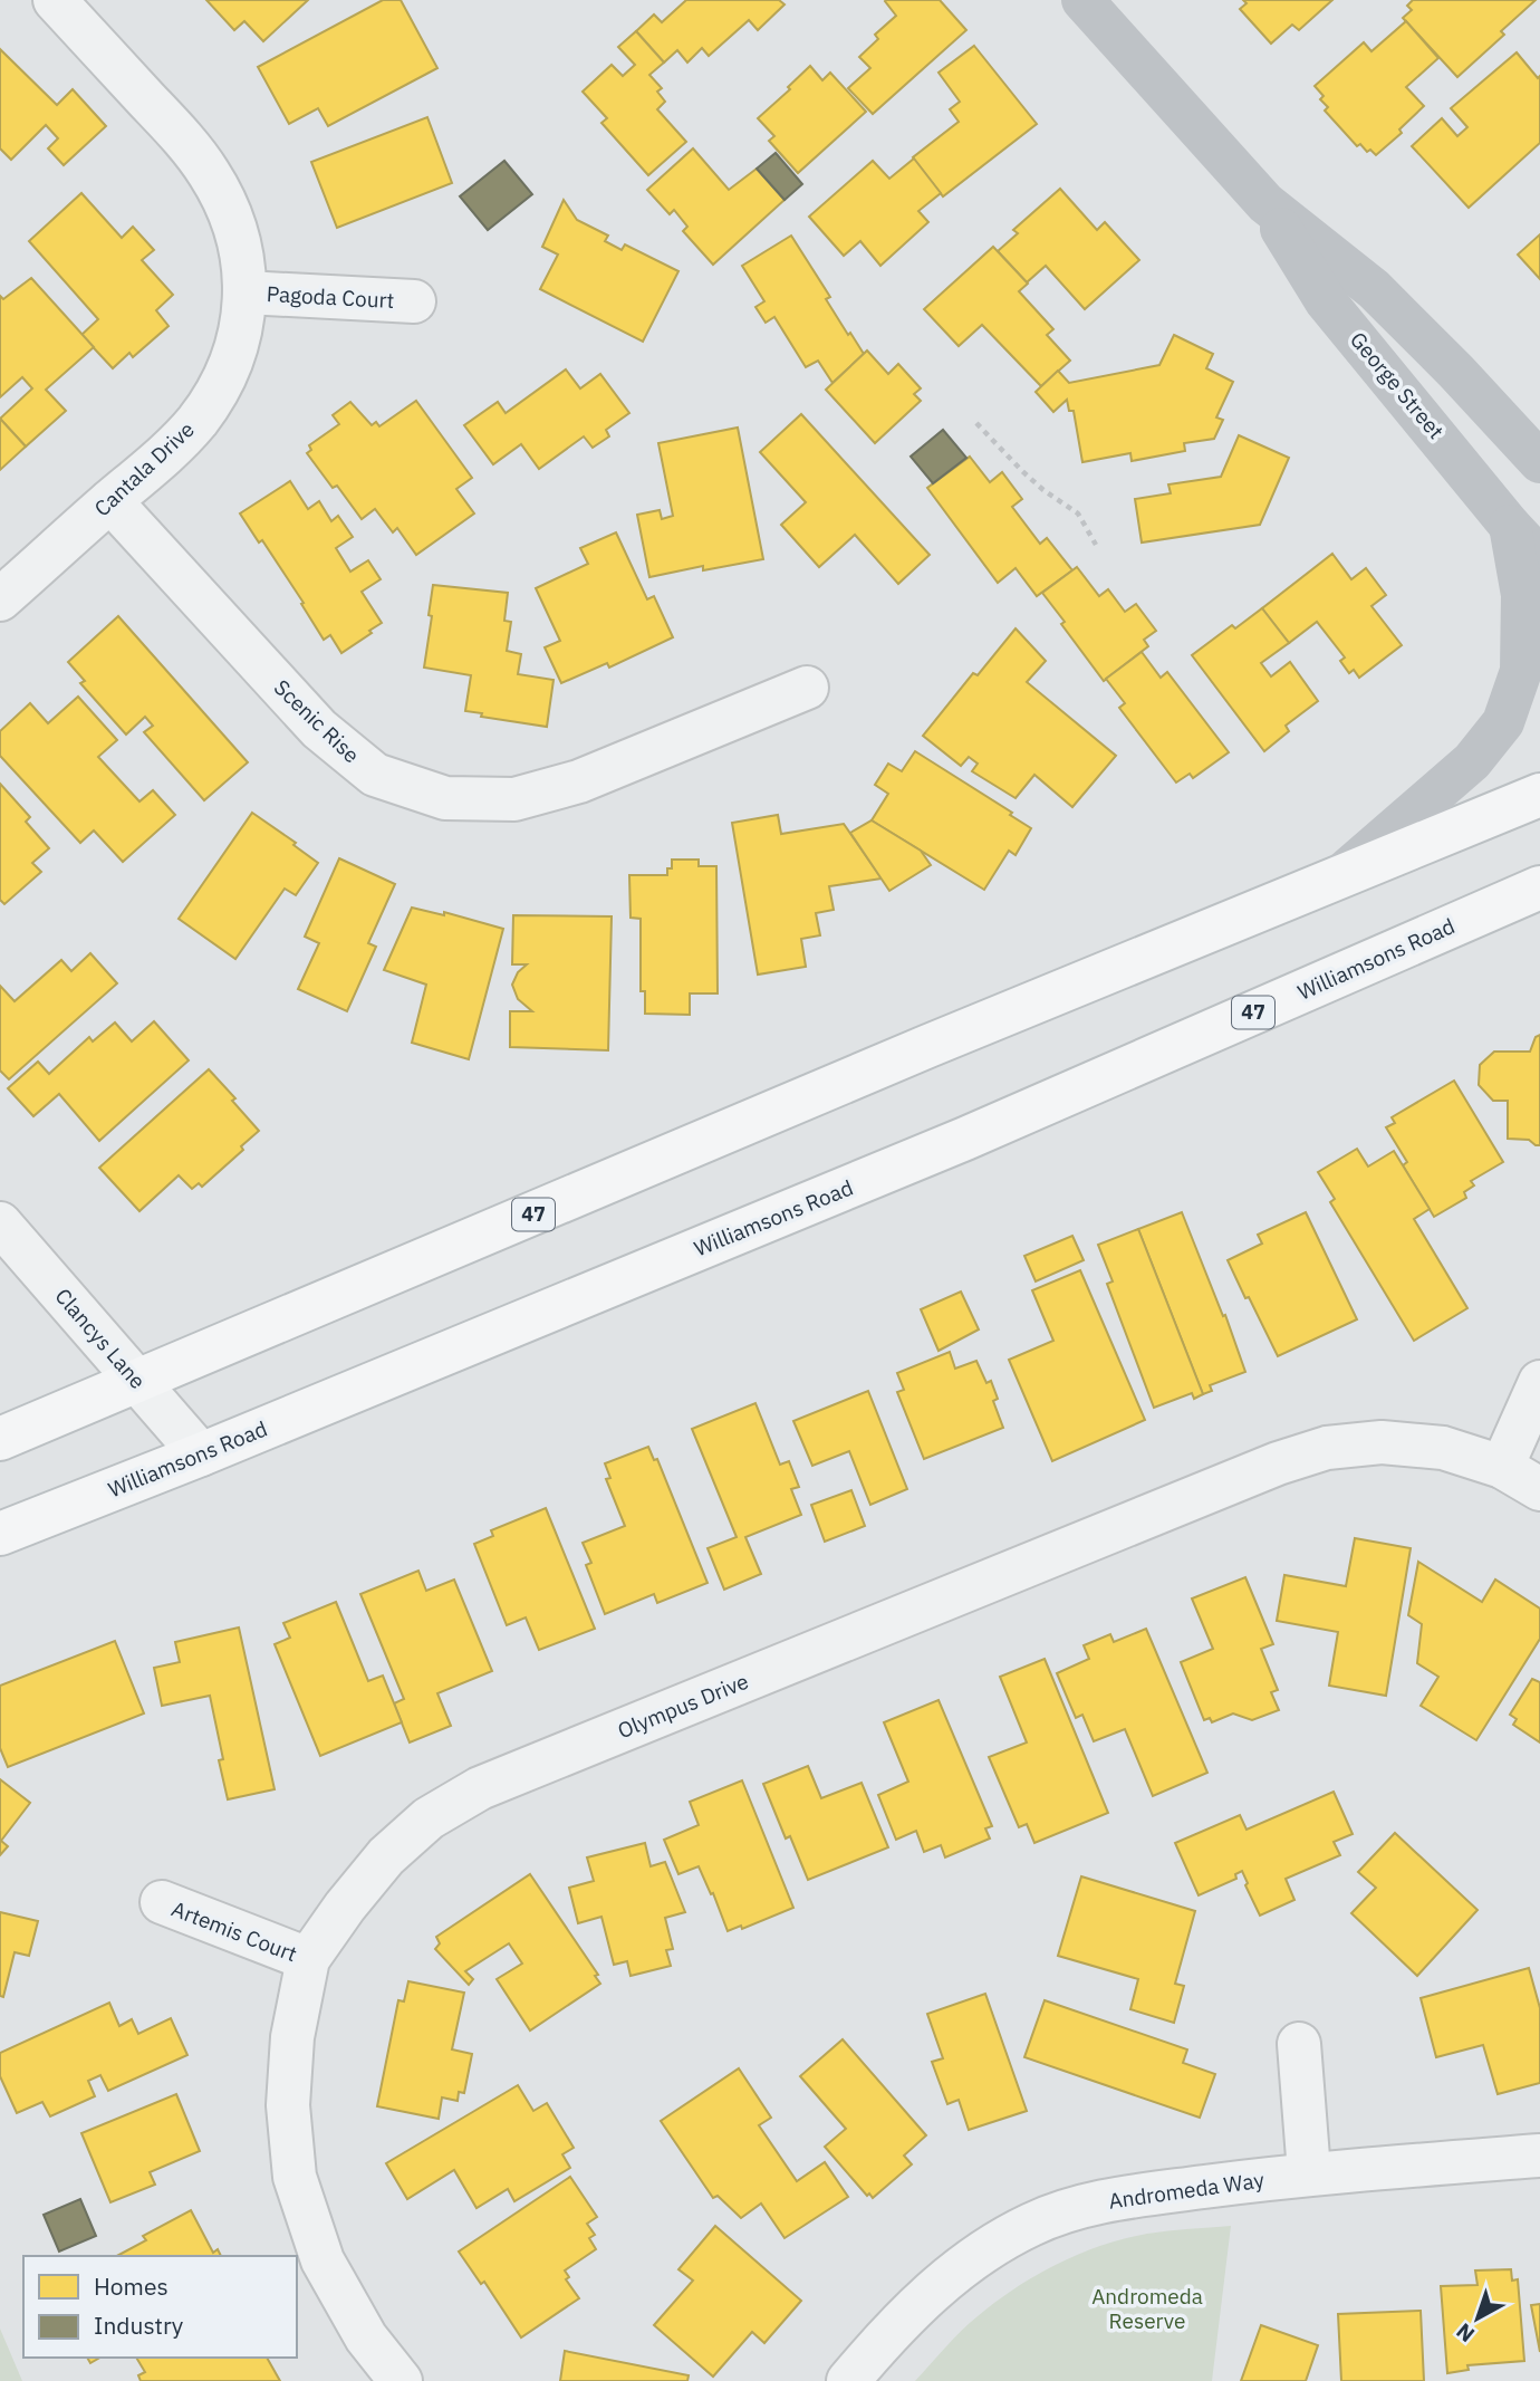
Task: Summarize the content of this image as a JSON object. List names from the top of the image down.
{
  "streets": {
    "main road": ["George Street", "Williamsons Road", "47"],
    "street": [
      "Pagoda Court",
      "Cantala Drive",
      "Scenic Rise",
      "Clancys Lane",
      "Olympus Drive",
      "Artemis Court",
      "Andromeda Way"
    ]
  },
  "crossings": [
    ["Pagoda Court", "Cantala Drive"],
    ["Cantala Drive", "Scenic Rise"],
    ["Williamsons Road", "Clancys Lane"],
    ["47", "Clancys Lane"],
    ["Olympus Drive", "Artemis Court"]
  ],
  "parks": ["Andromeda Reserve"],
  "legend": ["Homes", "Industry"],
  "north": "bottom left"
}
